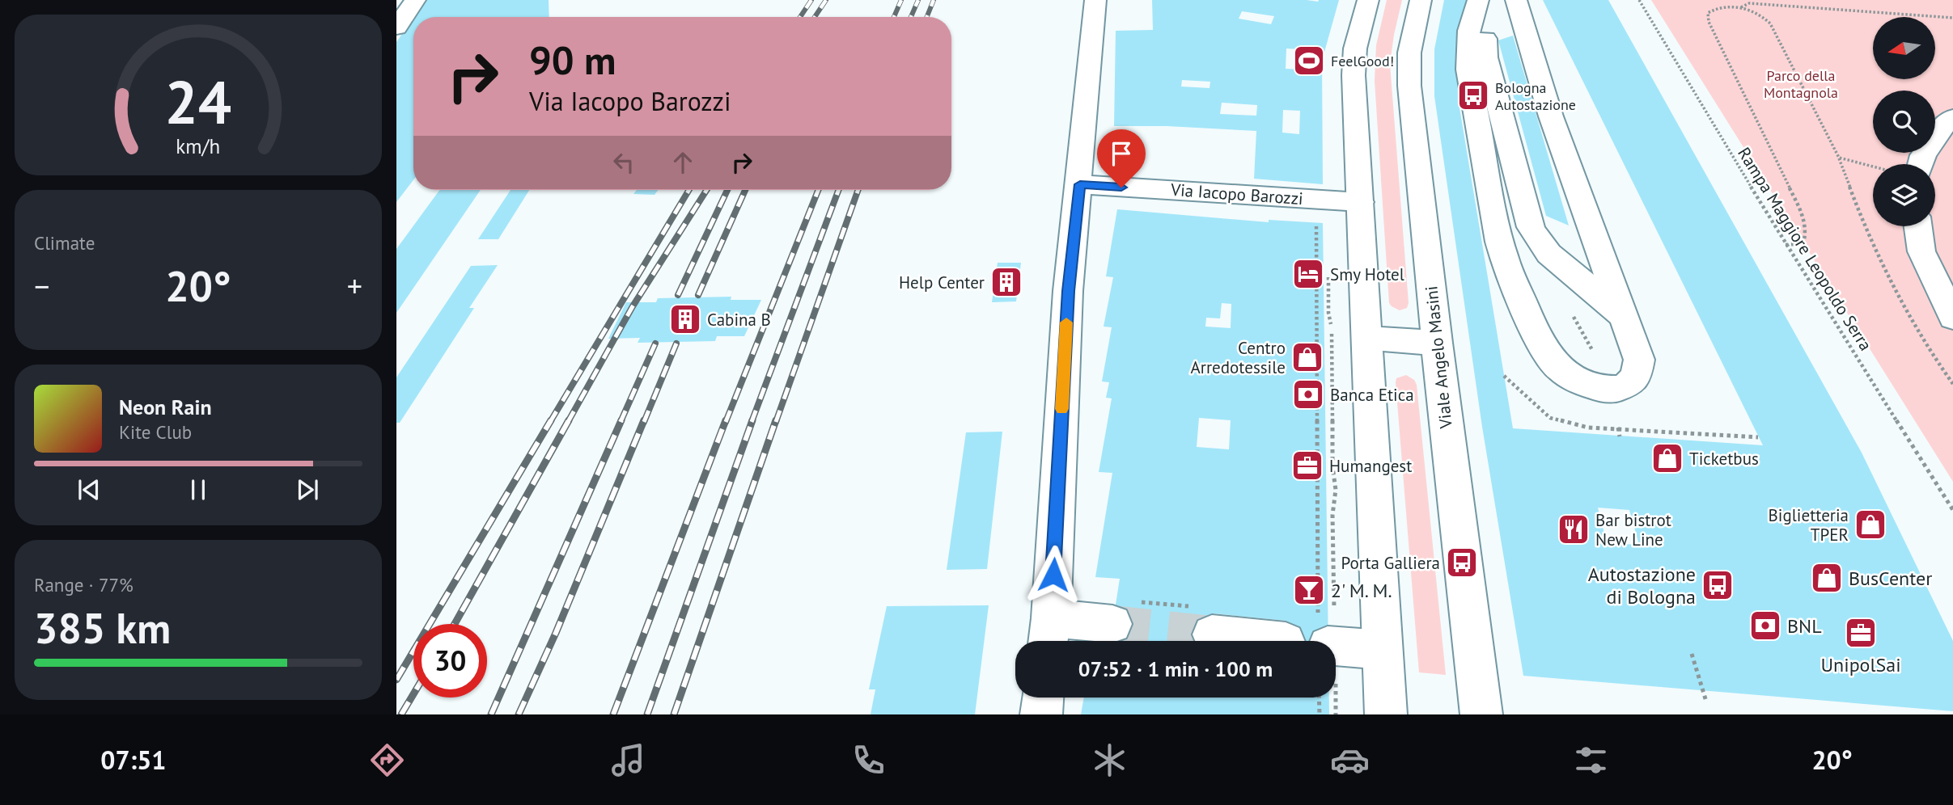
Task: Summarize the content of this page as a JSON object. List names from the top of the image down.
{
  "streets": {
    "main road": ["Via Iacopo Barozzi", "Viale Angelo Masini"],
    "path": ["Rampa Maggiore Leopoldo Serra"]
  },
  "parks": ["Parco della Montagnola"],
  "places": {
    "sports": ["FeelGood!"],
    "bus stop": ["Bologna Autostazione", "Porta Galliera", "Autostazione di Bologna"],
    "hotel": ["Smy Hotel"],
    "building": ["Help Center", "Cabina B"],
    "shop": [
      "Centro Arredotessile",
      "Ticketbus",
      "Biglietteria TPER",
      "BusCenter"
    ],
    "bank": ["Banca Etica", "BNL"],
    "office": ["Humangest", "UnipolSai"],
    "restaurant": ["Bar bistrot New Line"],
    "bar": ["2' M. M."]
  },
  "north": "left",
  "page": {
    "turn": ["90 m", "Via Iacopo Barozzi"],
    "tile": [
      "Climate",
      ["Range · 77%", "385 km"]
    ],
    "heat": ["−", "20°", "+"],
    "song": ["Neon Rain", "Kite Club"],
    "limit": "30",
    "trip": "07:52 · 1 min · 100 m",
    "tabs": ["07:51", "20°"],
    "gauge": ["24", "km/h"]
  }
}
